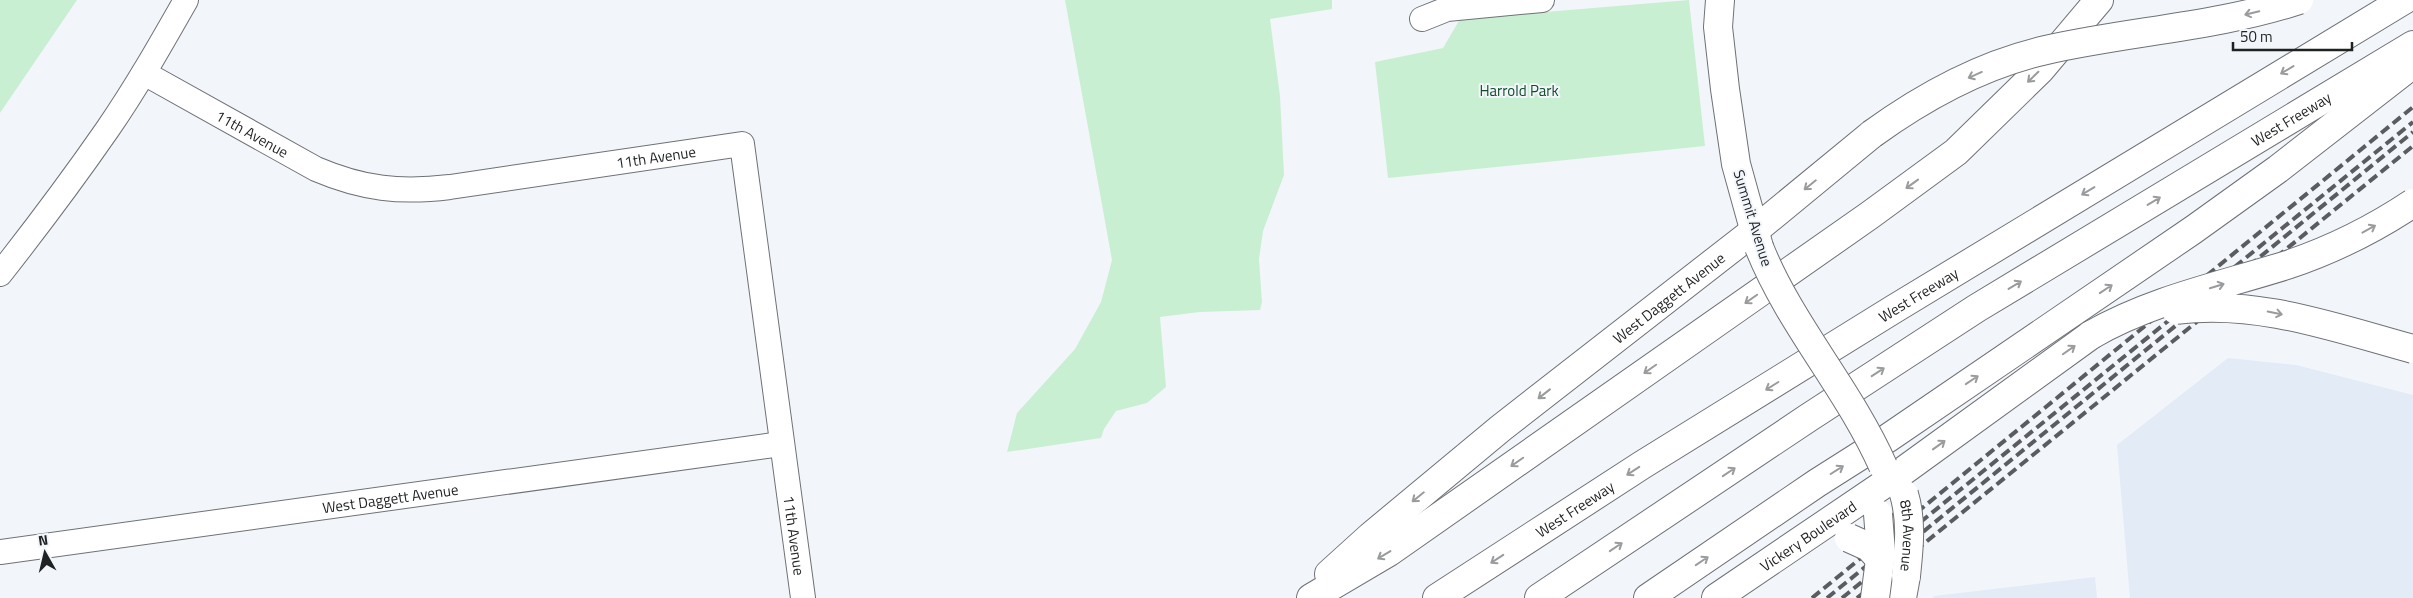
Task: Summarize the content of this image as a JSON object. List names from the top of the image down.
{
  "streets": {
    "main road": [
      "West Freeway",
      "Summit Avenue",
      "West Daggett Avenue",
      "Vickery Boulevard",
      "8th Avenue"
    ],
    "street": ["11th Avenue"]
  },
  "crossings": [
    ["11th Avenue", "West Daggett Avenue"],
    ["Summit Avenue", "West Daggett Avenue"],
    ["Summit Avenue", "Vickery Boulevard"],
    ["Summit Avenue", "8th Avenue"],
    ["Vickery Boulevard", "8th Avenue"]
  ],
  "parks": ["Harrold Park"],
  "scale_bar": "50 m",
  "north": "top"
}
